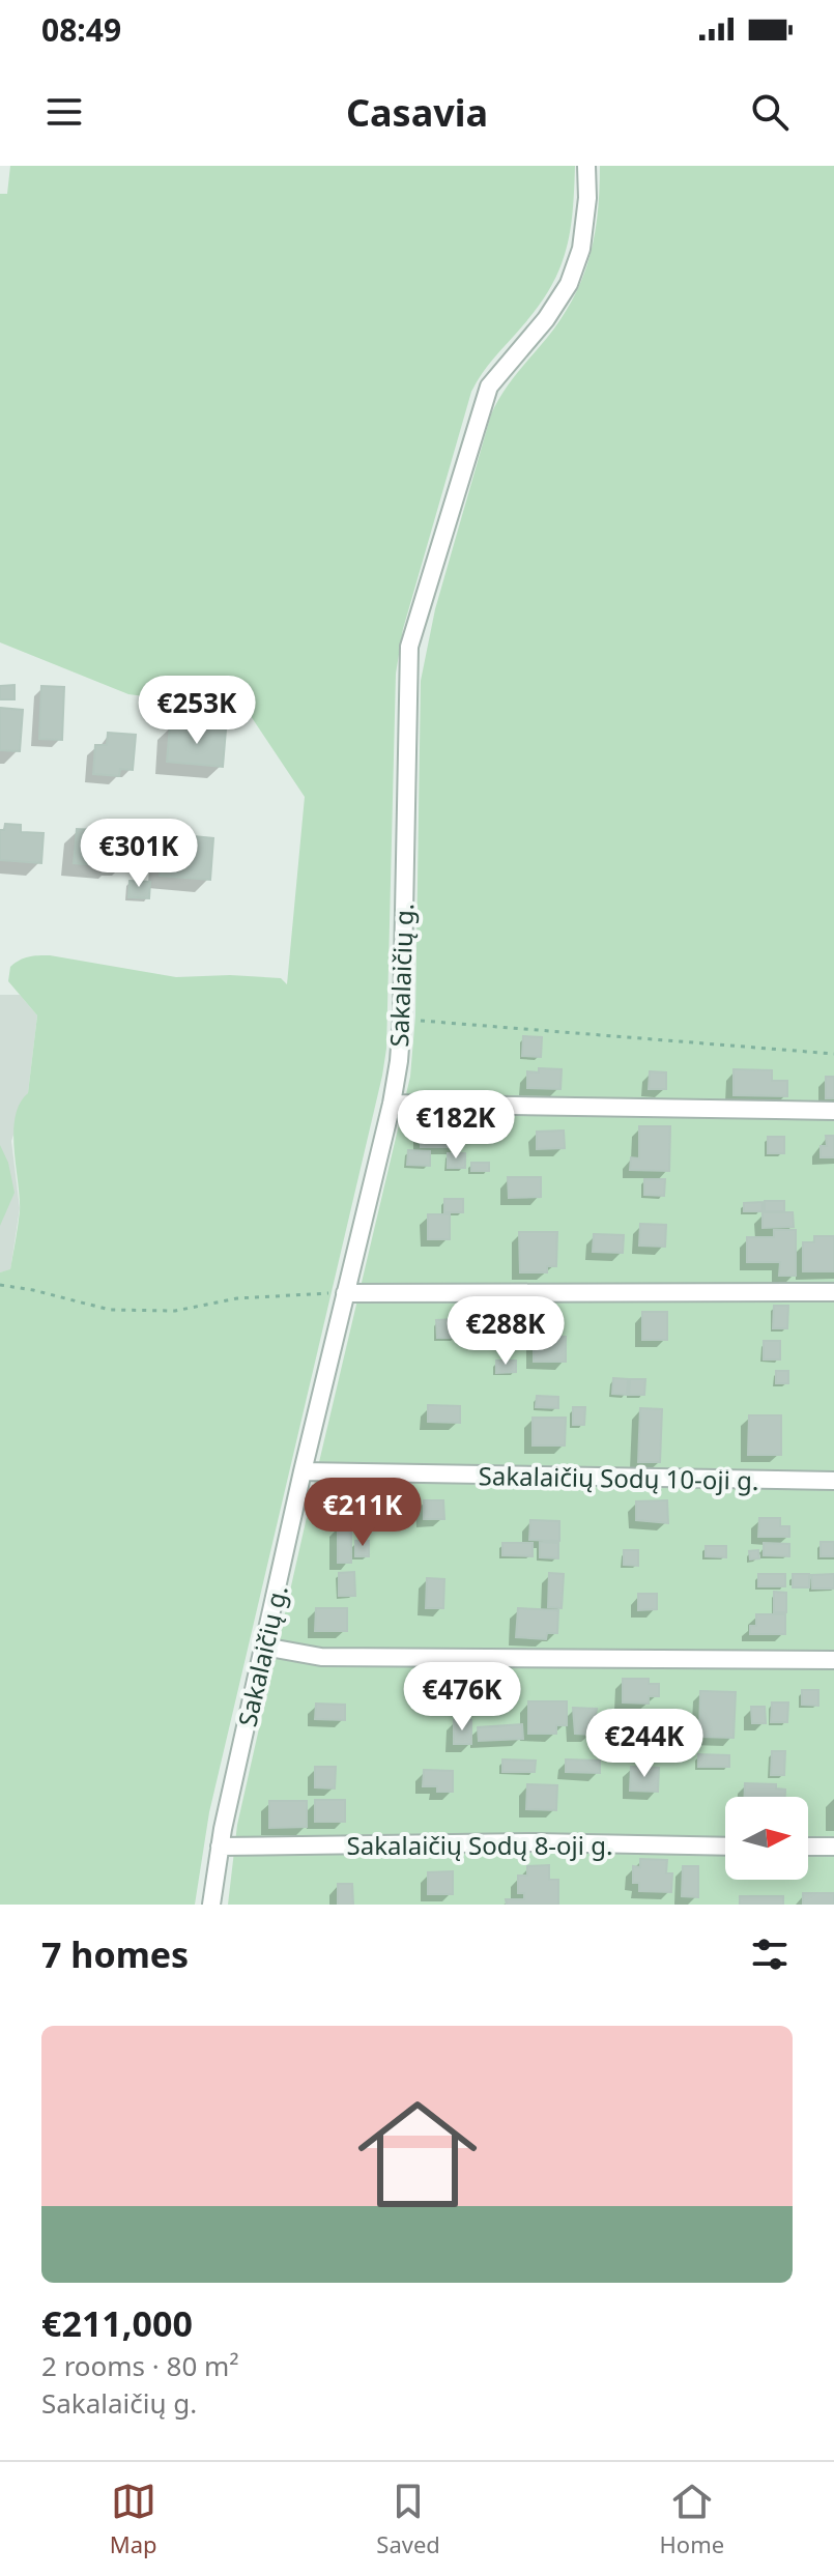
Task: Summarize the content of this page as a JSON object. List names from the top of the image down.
{
  "streets": {
    "street": ["Sakalaičių g.", "Sakalaičių Sodų 10-oji g.", "Sakalaičių Sodų 8-oji g."]
  },
  "crossings": [
    ["Sakalaičių g.", "Sakalaičių Sodų 10-oji g."],
    ["Sakalaičių g.", "Sakalaičių Sodų 8-oji g."]
  ],
  "north": "right",
  "page": {
    "status": "08:49",
    "header": "Casavia",
    "price": [
      "€253K",
      "€301K",
      "€182K",
      "€288K",
      "€211K",
      "€476K",
      "€244K"
    ],
    "heading": "7 homes",
    "list": [
      {
        "name": "€211,000",
        "note": "2 rooms · 80 m² · Sakalaičių g."
      }
    ],
    "tabs": ["Map", "Saved", "Home"]
  }
}
